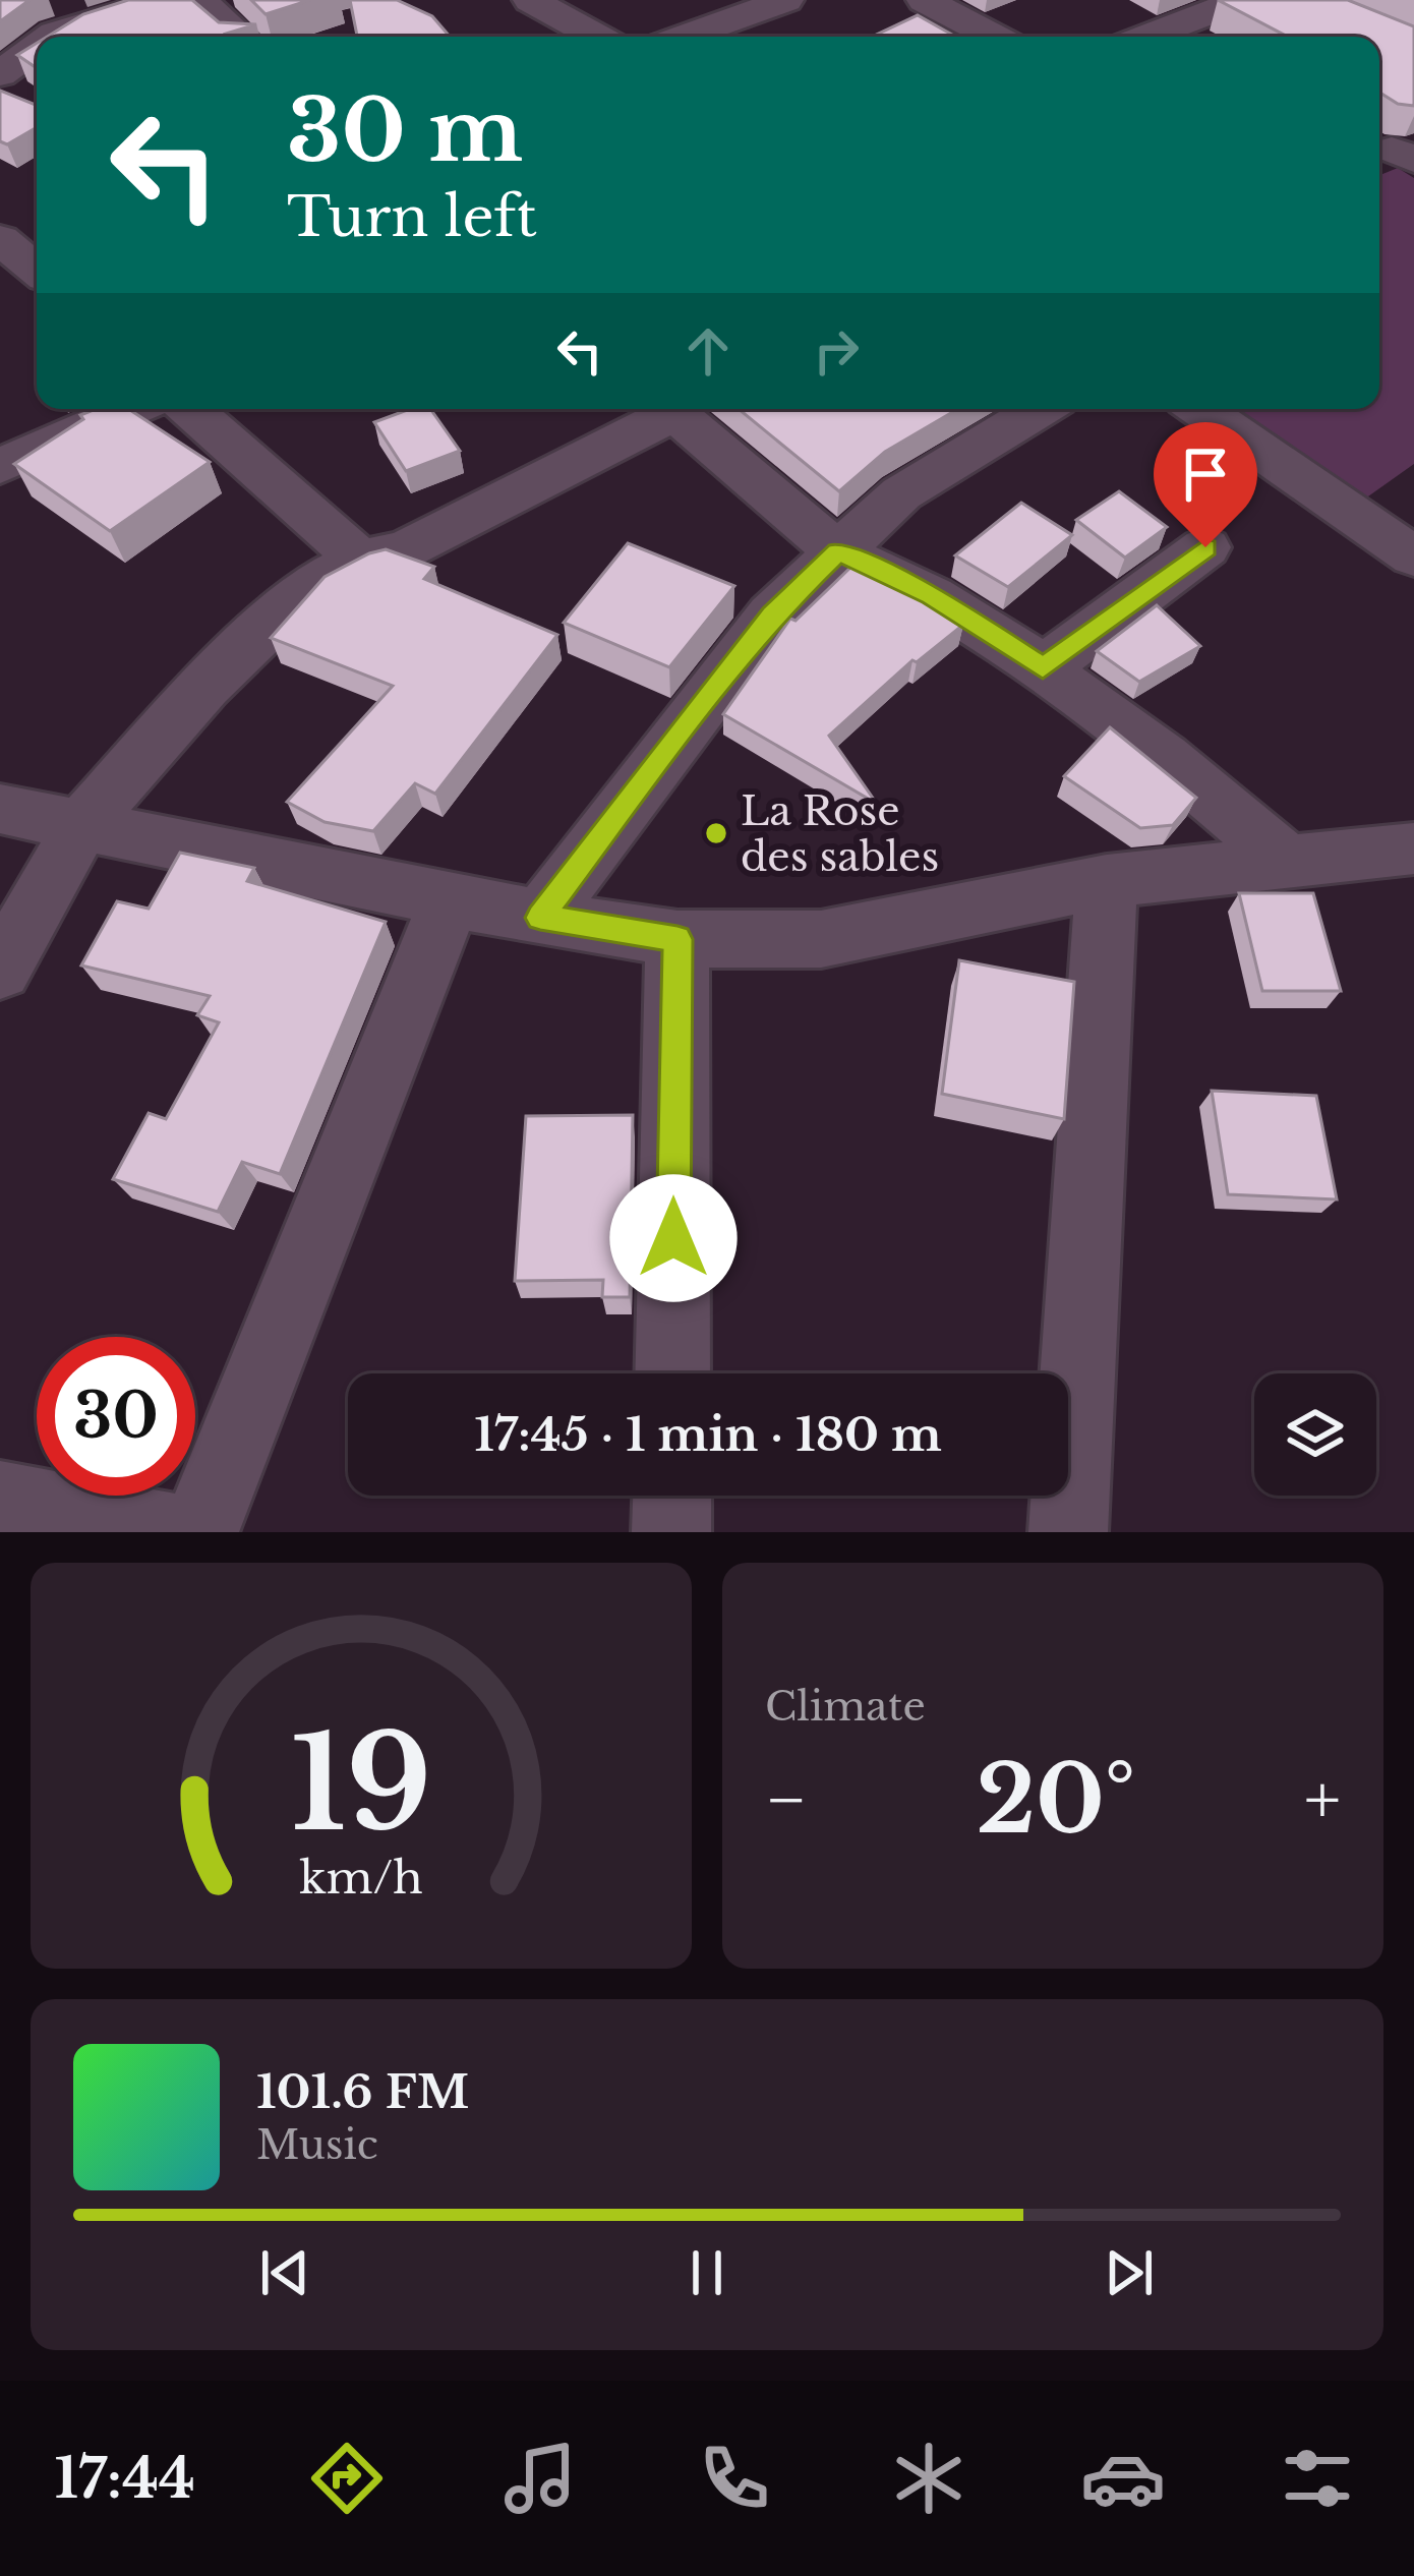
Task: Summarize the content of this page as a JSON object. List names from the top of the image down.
{
  "places": ["La Rose des sables"],
  "page": {
    "turn": ["30 m", "Turn left"],
    "limit": "30",
    "trip": "17:45 · 1 min · 180 m",
    "tile": "Climate",
    "heat": ["−", "20°", "+"],
    "song": ["101.6 FM", "Music"],
    "tabs": "17:44",
    "gauge": ["19", "km/h"]
  }
}
